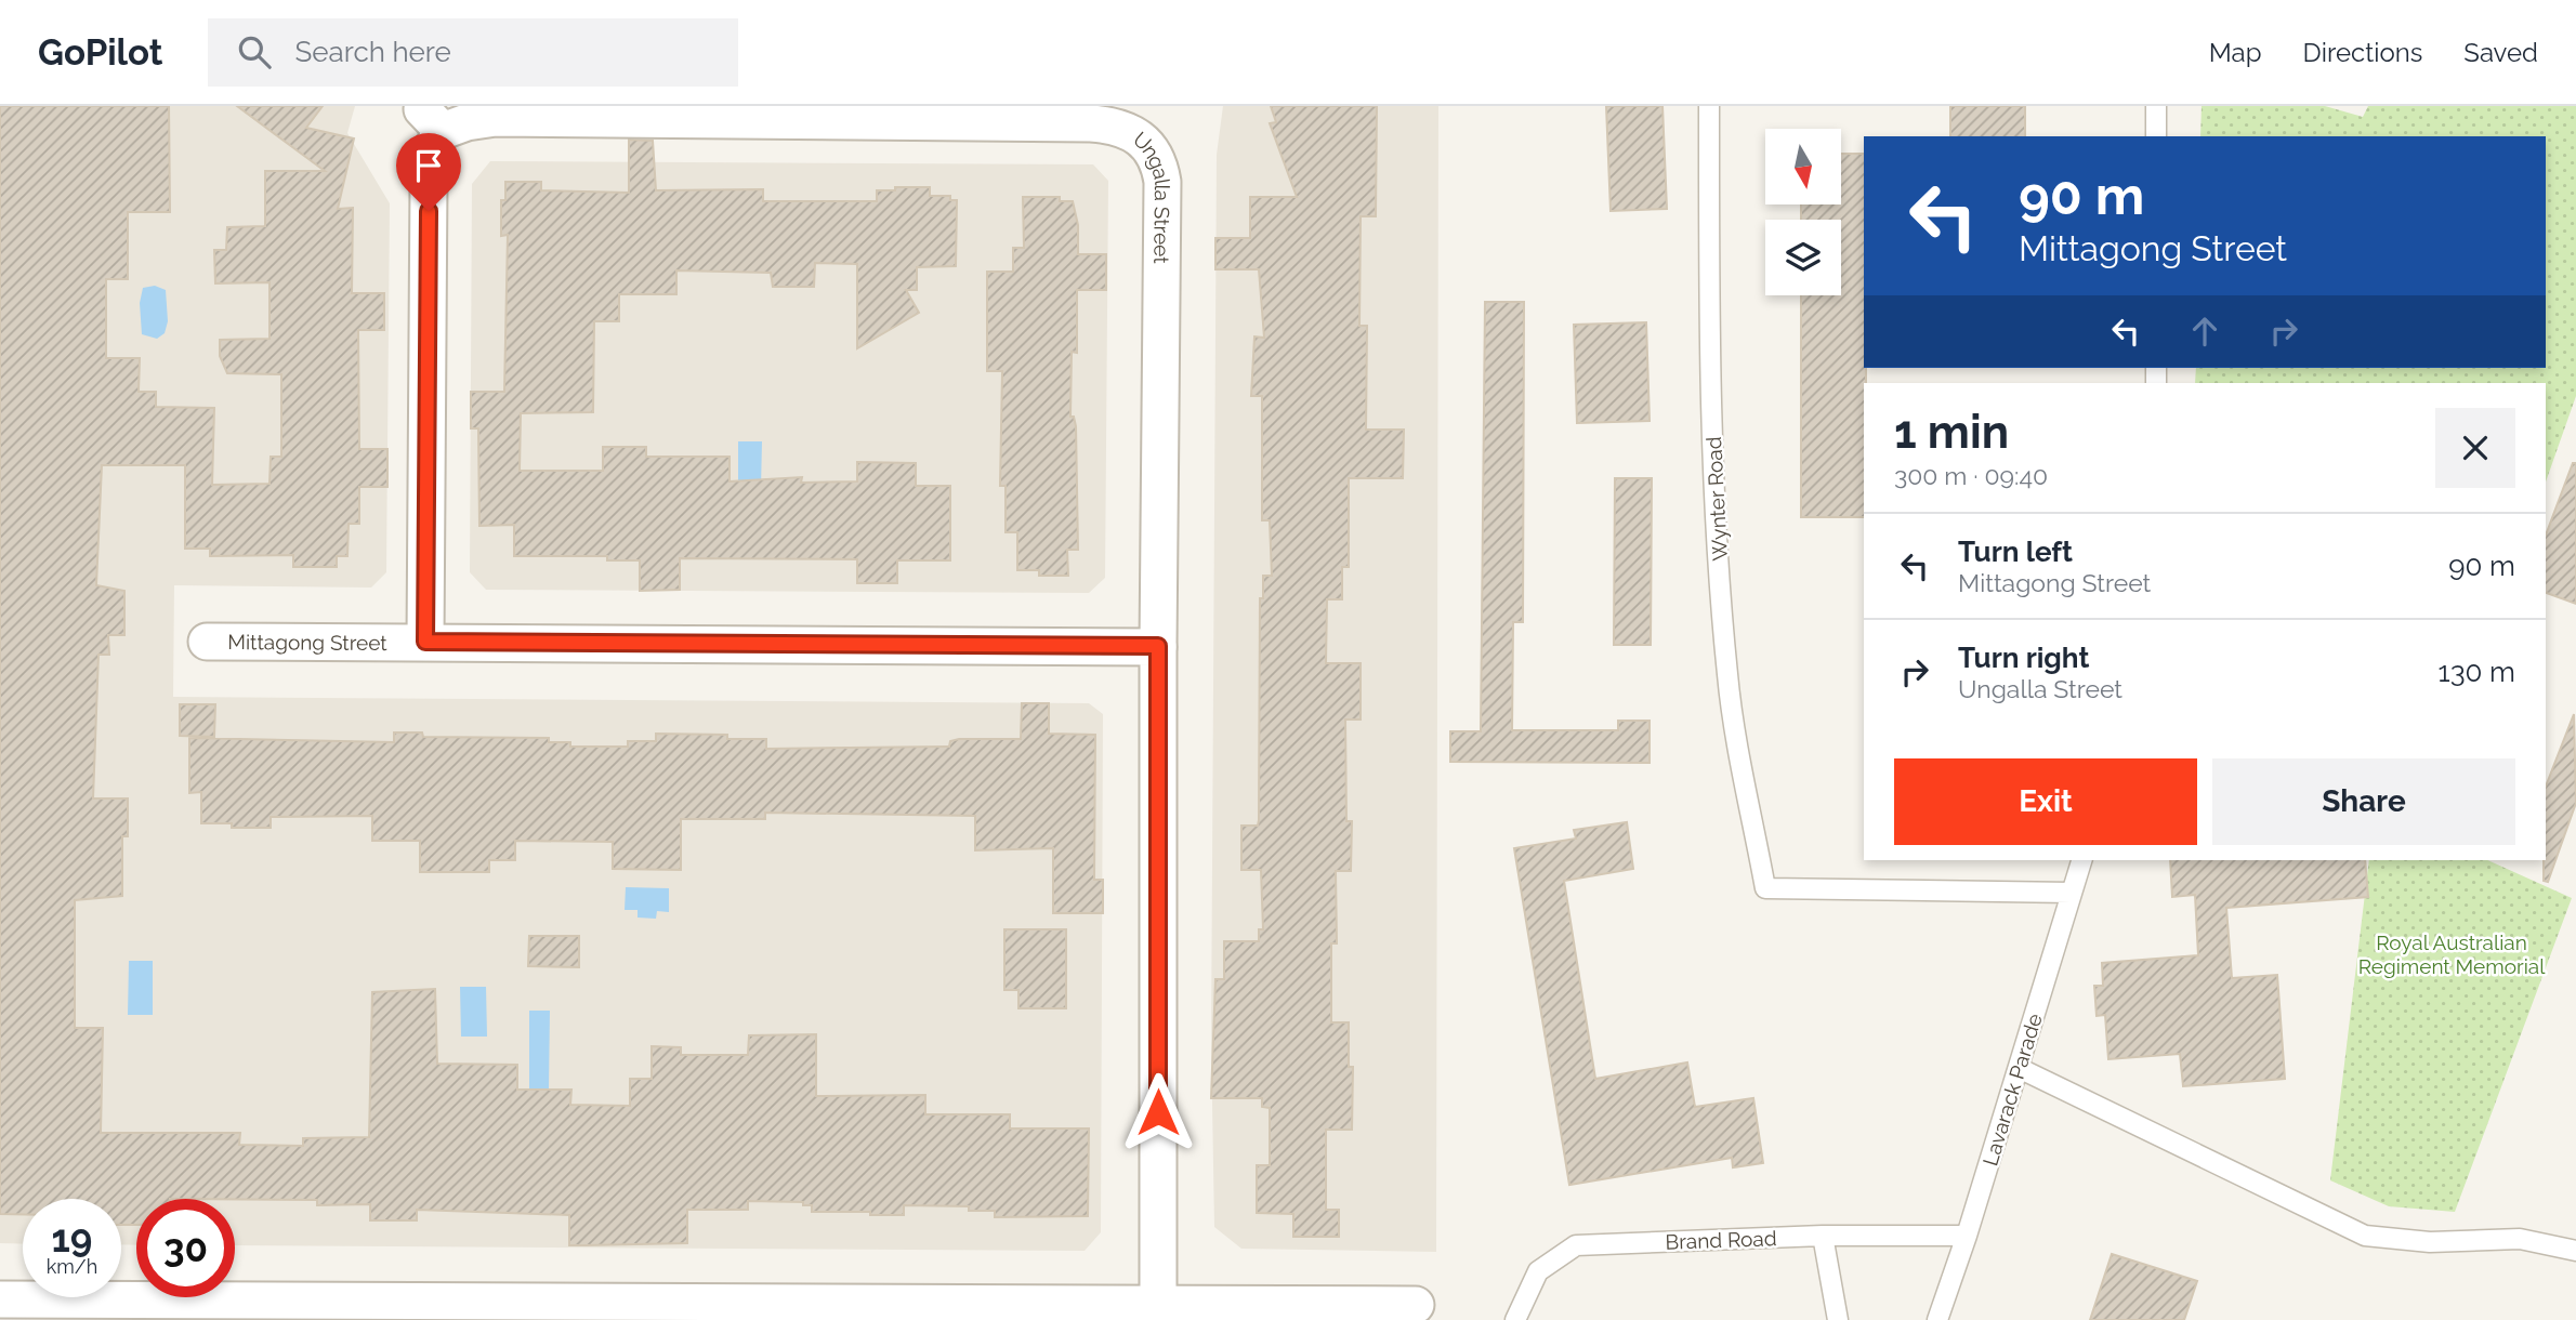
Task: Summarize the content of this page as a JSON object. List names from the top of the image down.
{
  "streets": {
    "street": ["Ungalla Street", "Mittagong Street"],
    "lane": ["Wynter Road", "Lavarack Parade", "Brand Road"]
  },
  "crossings": [
    ["Ungalla Street", "Mittagong Street"],
    ["Wynter Road", "Lavarack Parade"],
    ["Lavarack Parade", "Brand Road"]
  ],
  "parks": ["Royal Australian Regiment Memorial"],
  "north": "bottom",
  "page": {
    "header": "GoPilot",
    "search": "Search here",
    "nav": ["Map", "Directions", "Saved"],
    "turn": ["90 m", "Mittagong Street"],
    "heading": ["1 min", "300 m · 09:40"],
    "list": [
      {
        "name": "Turn left",
        "note": "Mittagong Street",
        "value": "90 m"
      },
      {
        "name": "Turn right",
        "note": "Ungalla Street",
        "value": "130 m"
      }
    ],
    "buttons": ["Exit", "Share"],
    "speed": "19 km/h",
    "limit": "30"
  }
}
